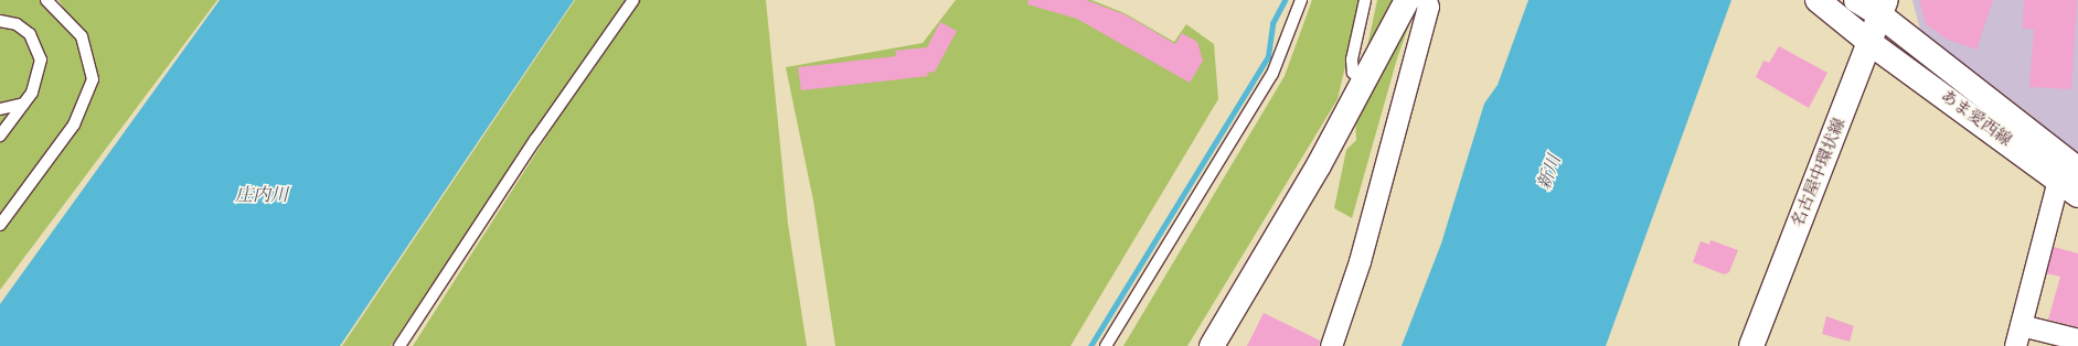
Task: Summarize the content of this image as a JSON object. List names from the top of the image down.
{
  "streets": {
    "main road": ["あま愛西線", "名古屋中環状線"]
  },
  "crossings": [
    ["あま愛西線", "名古屋中環状線"]
  ],
  "water": ["新川", "庄内川"]
}
